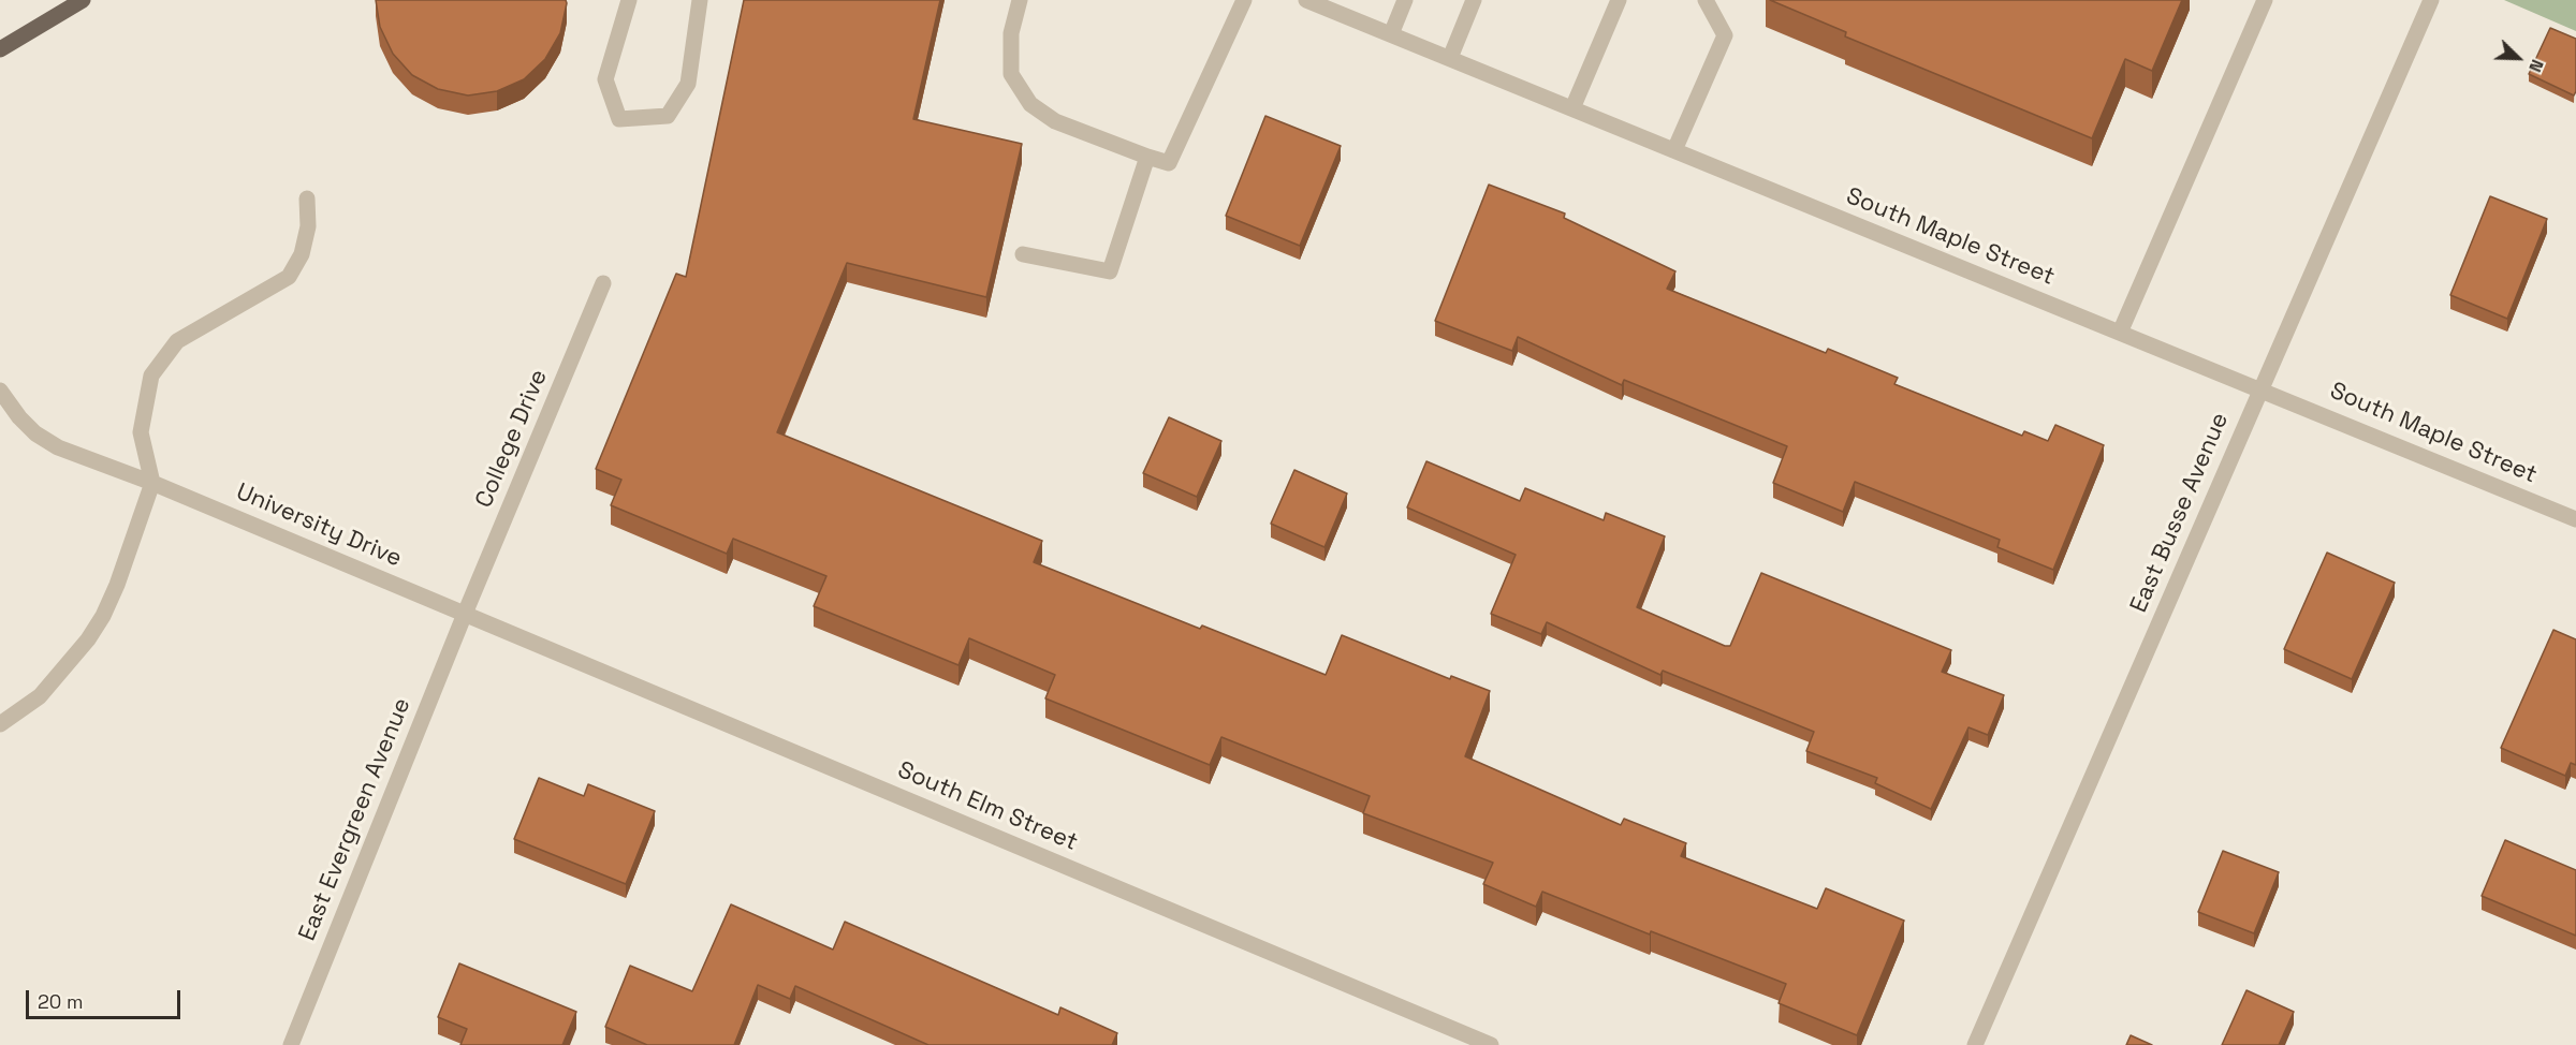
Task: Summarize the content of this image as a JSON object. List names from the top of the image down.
{
  "streets": {
    "street": [
      "South Maple Street",
      "College Drive",
      "East Busse Avenue",
      "University Drive",
      "South Elm Street",
      "East Evergreen Avenue"
    ]
  },
  "crossings": [
    ["South Maple Street", "East Busse Avenue"],
    ["College Drive", "University Drive"],
    ["College Drive", "South Elm Street"],
    ["College Drive", "East Evergreen Avenue"],
    ["University Drive", "South Elm Street"],
    ["University Drive", "East Evergreen Avenue"],
    ["South Elm Street", "East Evergreen Avenue"]
  ],
  "scale_bar": "20 m",
  "north": "bottom right"
}
